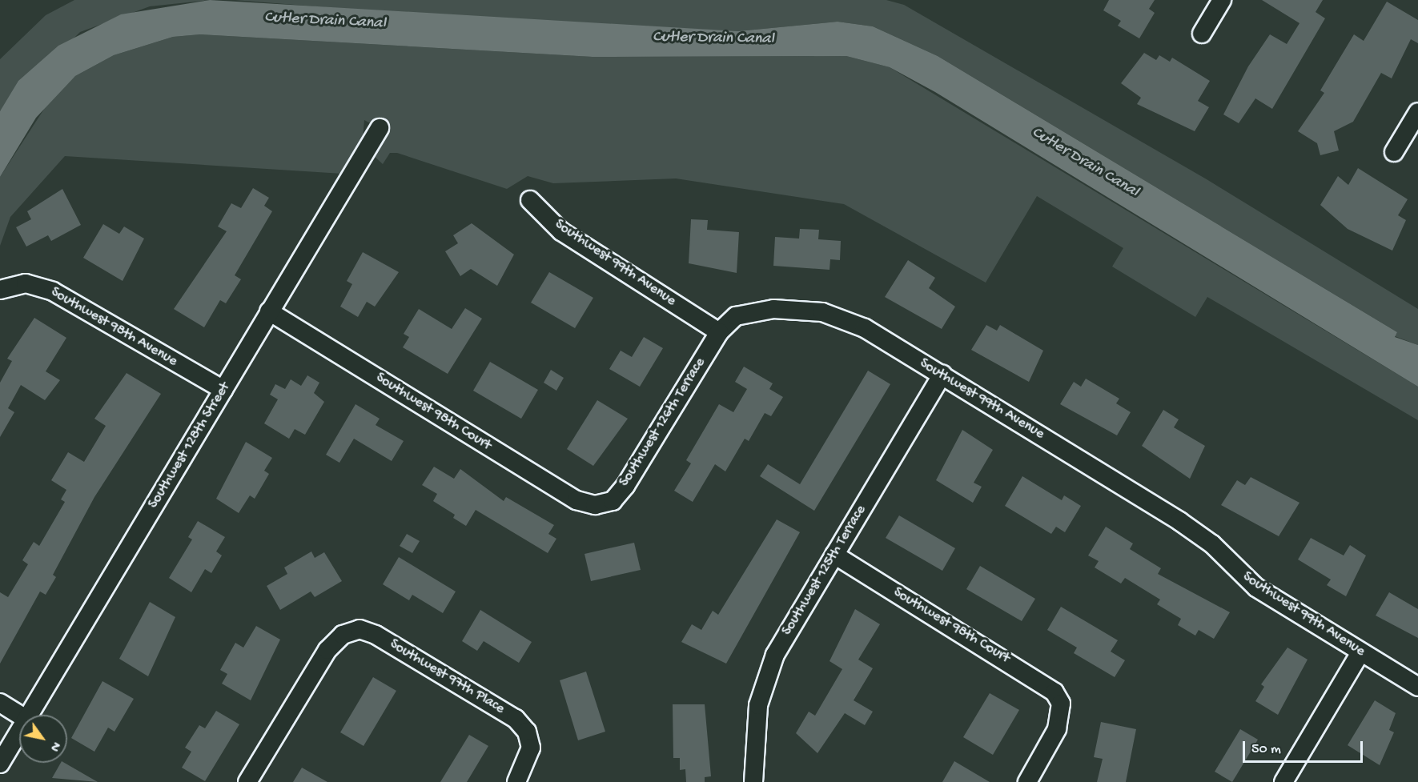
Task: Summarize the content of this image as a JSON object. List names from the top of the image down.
{
  "streets": {
    "street": [
      "Southwest 99th Avenue",
      "Southwest 98th Avenue",
      "Southwest 98th Court",
      "Southwest 126th Terrace",
      "Southwest 128th Street",
      "Southwest 125th Terrace",
      "Southwest 97th Place"
    ]
  },
  "crossings": [
    ["Southwest 99th Avenue", "Southwest 126th Terrace"],
    ["Southwest 99th Avenue", "Southwest 125th Terrace"],
    ["Southwest 98th Avenue", "Southwest 128th Street"],
    ["Southwest 98th Court", "Southwest 126th Terrace"],
    ["Southwest 98th Court", "Southwest 128th Street"],
    ["Southwest 98th Court", "Southwest 125th Terrace"]
  ],
  "water": ["Cutler Drain Canal"],
  "scale_bar": "50 m",
  "north": "bottom right"
}
